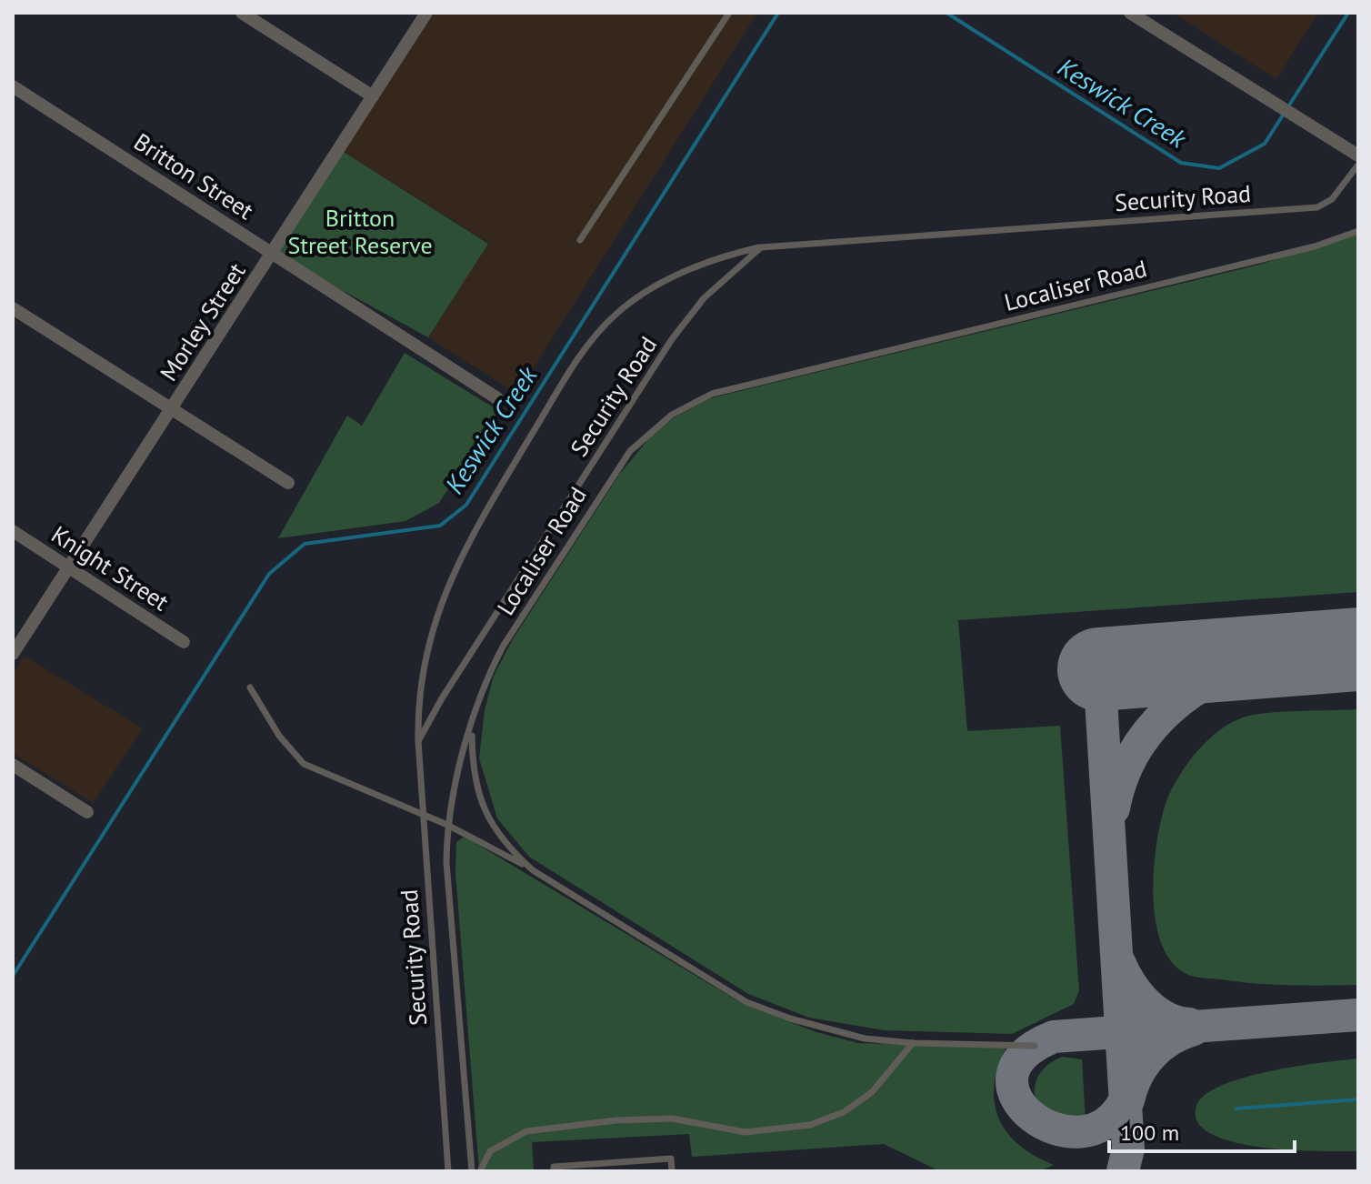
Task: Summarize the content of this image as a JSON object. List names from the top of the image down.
{
  "streets": {
    "street": ["Britton Street", "Morley Street", "Knight Street"],
    "lane": ["Security Road", "Localiser Road"]
  },
  "crossings": [
    ["Britton Street", "Morley Street"],
    ["Morley Street", "Knight Street"]
  ],
  "water": ["Keswick Creek"],
  "parks": ["Britton Street Reserve"],
  "scale_bar": "100 m"
}
